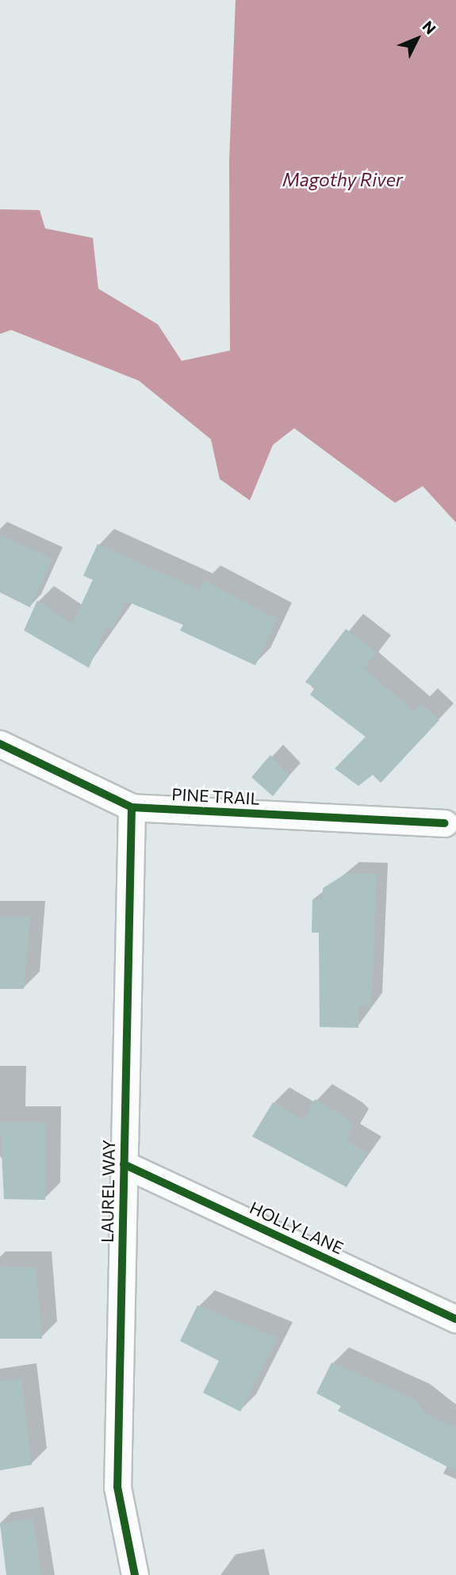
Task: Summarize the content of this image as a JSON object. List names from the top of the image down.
{
  "streets": {
    "street": ["PINE TRAIL", "LAUREL WAY", "HOLLY LANE"]
  },
  "crossings": [
    ["PINE TRAIL", "LAUREL WAY"],
    ["LAUREL WAY", "HOLLY LANE"]
  ],
  "water": ["Magothy River"],
  "north": "top right"
}
